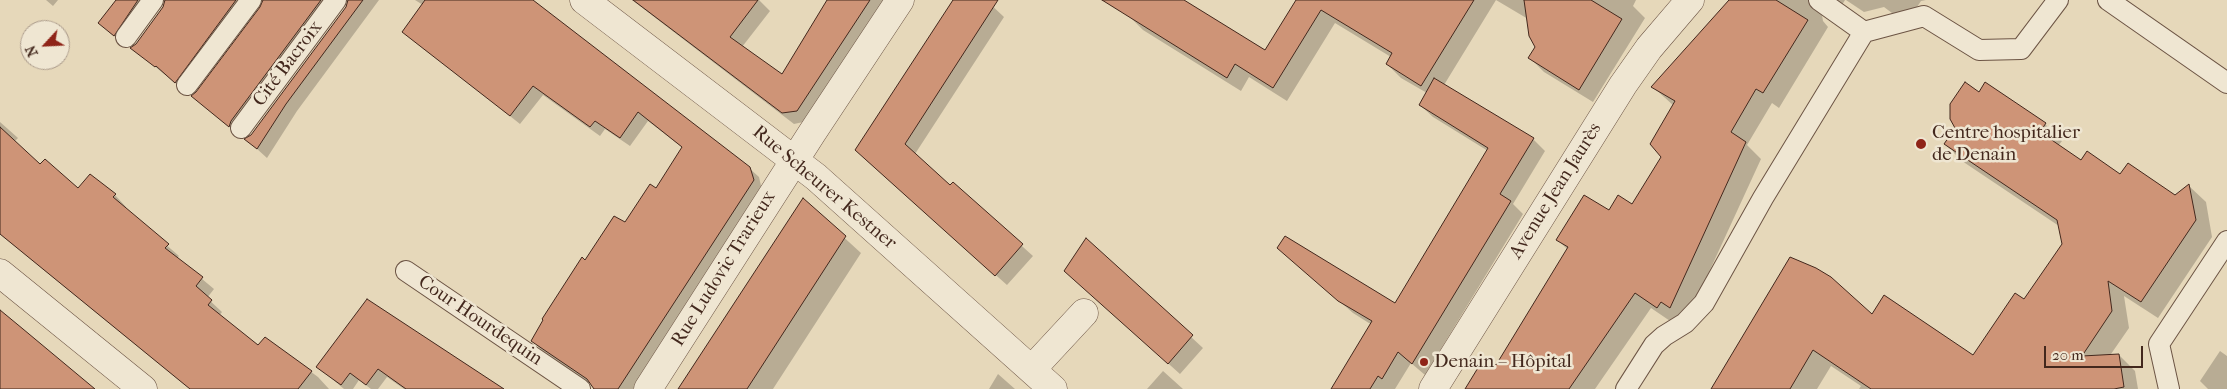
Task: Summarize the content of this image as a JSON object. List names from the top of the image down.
{
  "streets": {
    "street": ["Rue Scheurer Kestner", "Avenue Jean Jaurès", "Rue Ludovic Trarieux"],
    "lane": ["Cité Bacroix", "Cour Hourdequin"]
  },
  "crossings": [
    ["Rue Scheurer Kestner", "Rue Ludovic Trarieux"]
  ],
  "places": ["Centre hospitalier de Denain", "Denain – Hôpital"],
  "scale_bar": "20 m",
  "north": "bottom left"
}
